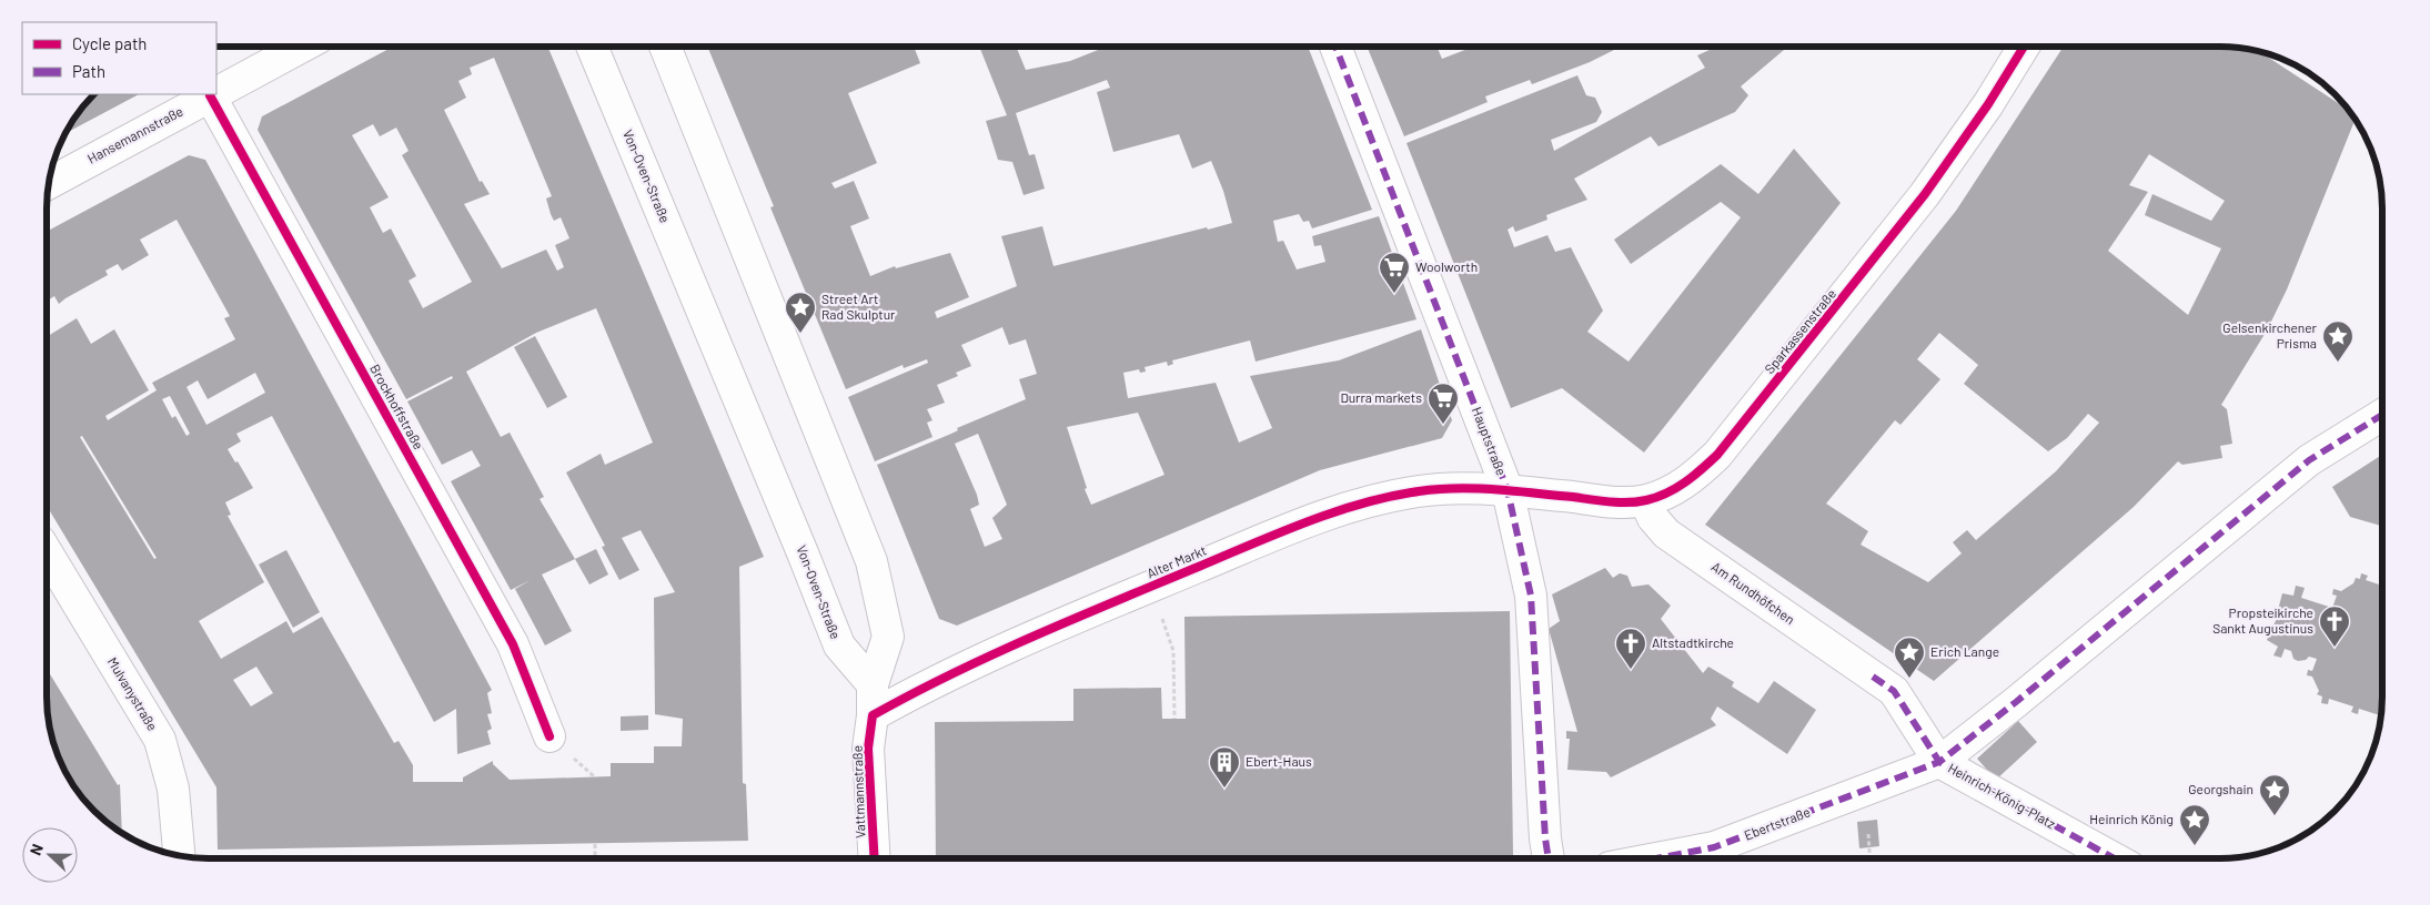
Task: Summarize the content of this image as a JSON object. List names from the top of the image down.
{
  "streets": {
    "street": [
      "Hansemannstraße",
      "Von-Oven-Straße",
      "Sparkassenstraße",
      "Brockhoffstraße",
      "Hauptstraße",
      "Alter Markt",
      "Am Rundhöfchen",
      "Mulvanystraße",
      "Vattmannstraße",
      "Heinrich-König-Platz",
      "Ebertstraße"
    ]
  },
  "crossings": [
    ["Hansemannstraße", "Brockhoffstraße"],
    ["Von-Oven-Straße", "Vattmannstraße"],
    ["Sparkassenstraße", "Hauptstraße"],
    ["Sparkassenstraße", "Alter Markt"],
    ["Sparkassenstraße", "Am Rundhöfchen"],
    ["Hauptstraße", "Alter Markt"],
    ["Alter Markt", "Vattmannstraße"],
    ["Am Rundhöfchen", "Heinrich-König-Platz"],
    ["Heinrich-König-Platz", "Ebertstraße"]
  ],
  "places": {
    "supermarket": ["Woolworth", "Durra markets"],
    "place": [
      "Street Art Rad Skulptur",
      "Gelsenkirchener Prisma",
      "Erich Lange",
      "Georgshain",
      "Heinrich König"
    ],
    "church": ["Propsteikirche Sankt Augustinus", "Altstadtkirche"],
    "building": ["Ebert-Haus"]
  },
  "legend": ["Cycle path", "Path"],
  "north": "left"
}
